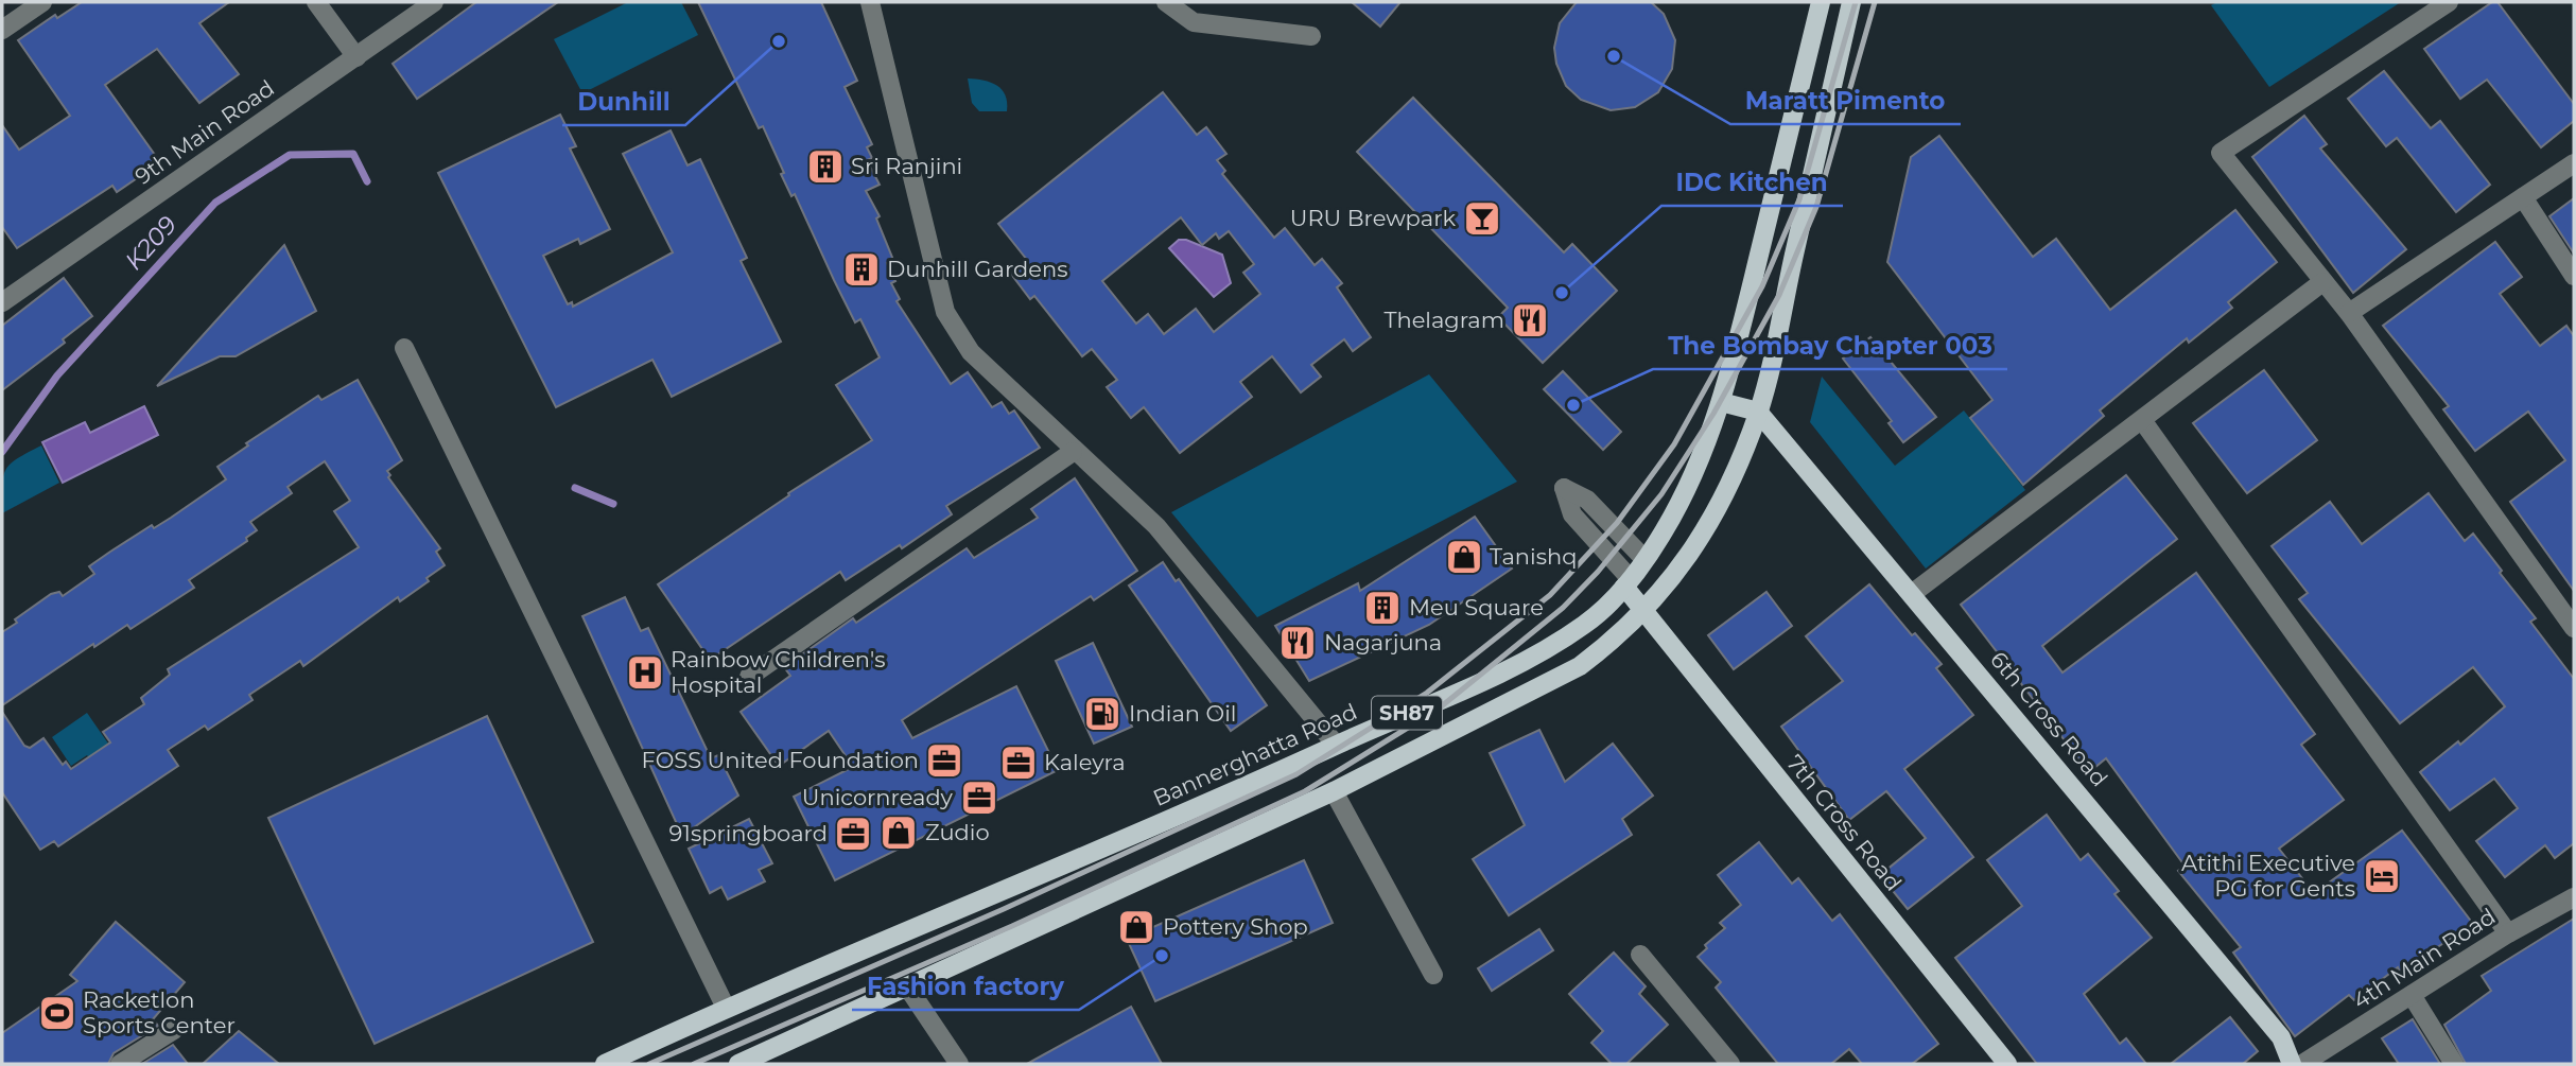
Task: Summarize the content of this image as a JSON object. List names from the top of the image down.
{
  "streets": {
    "main road": [
      "SH87",
      "6th Cross Road",
      "Bannerghatta Road",
      "7th Cross Road"
    ],
    "street": ["9th Main Road", "4th Main Road"]
  },
  "crossings": [
    ["SH87", "6th Cross Road"],
    ["SH87", "7th Cross Road"],
    ["Bannerghatta Road", "7th Cross Road"]
  ],
  "water": ["K209"],
  "places": {
    "other": [
      "Dunhill",
      "Maratt Pimento",
      "IDC Kitchen",
      "The Bombay Chapter 003",
      "Fashion factory"
    ],
    "building": ["Sri Ranjini", "Dunhill Gardens", "Meu Square"],
    "bar": ["URU Brewpark"],
    "restaurant": ["Thelagram", "Nagarjuna"],
    "shop": ["Tanishq", "Zudio", "Pottery Shop"],
    "hospital": ["Rainbow Children's Hospital"],
    "fuel station": ["Indian Oil"],
    "office": [
      "FOSS United Foundation",
      "Kaleyra",
      "Unicornready",
      "91springboard"
    ],
    "hotel": ["Atithi Executive PG for Gents"],
    "sports": ["Racketlon Sports Center"]
  }
}
